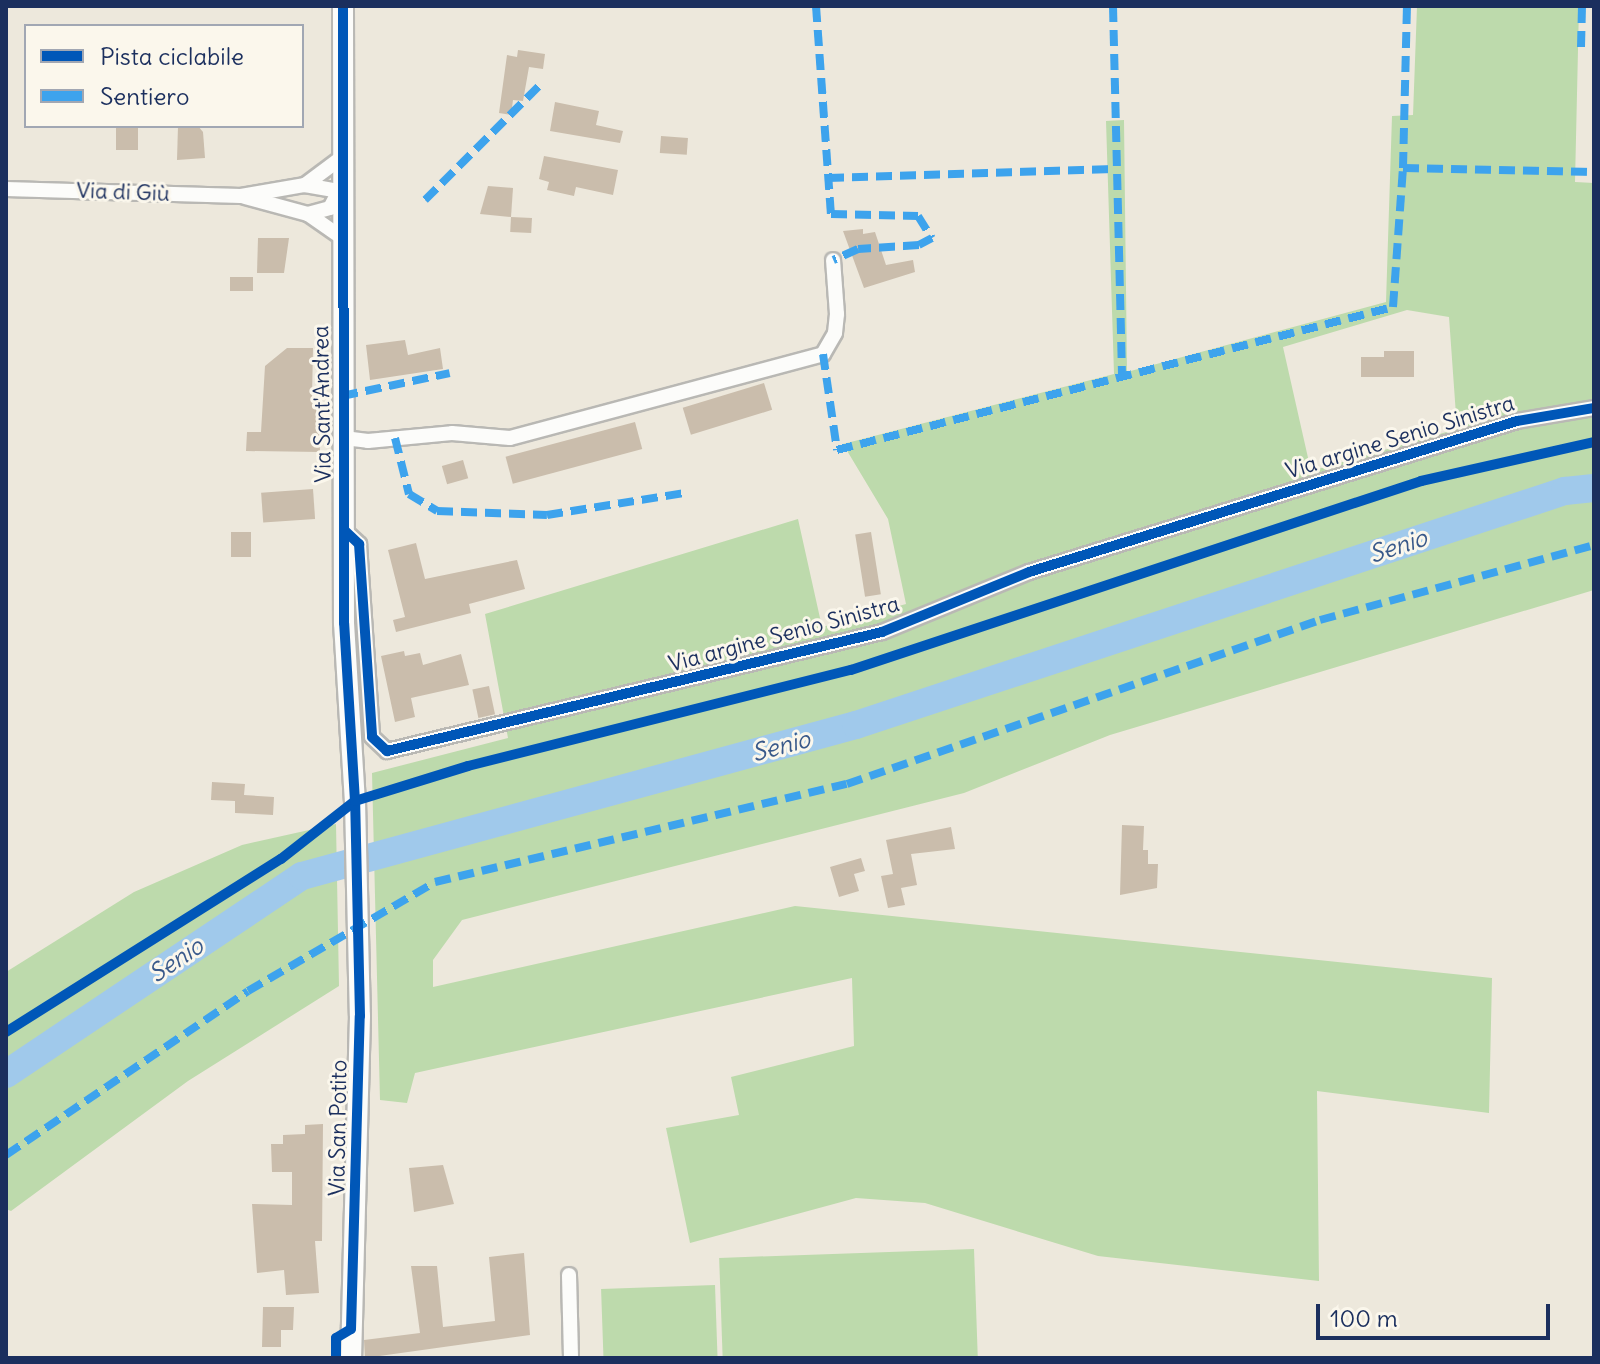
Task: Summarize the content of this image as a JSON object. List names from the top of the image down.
{
  "streets": {
    "street": [
      "Via di Giù",
      "Via Sant'Andrea",
      "Via argine Senio Sinistra",
      "Via San Potito"
    ]
  },
  "crossings": [
    ["Via di Giù", "Via Sant'Andrea"],
    ["Via Sant'Andrea", "Via argine Senio Sinistra"],
    ["Via Sant'Andrea", "Via San Potito"]
  ],
  "water": ["Senio"],
  "legend": ["Pista ciclabile", "Sentiero"],
  "scale_bar": "100 m"
}
